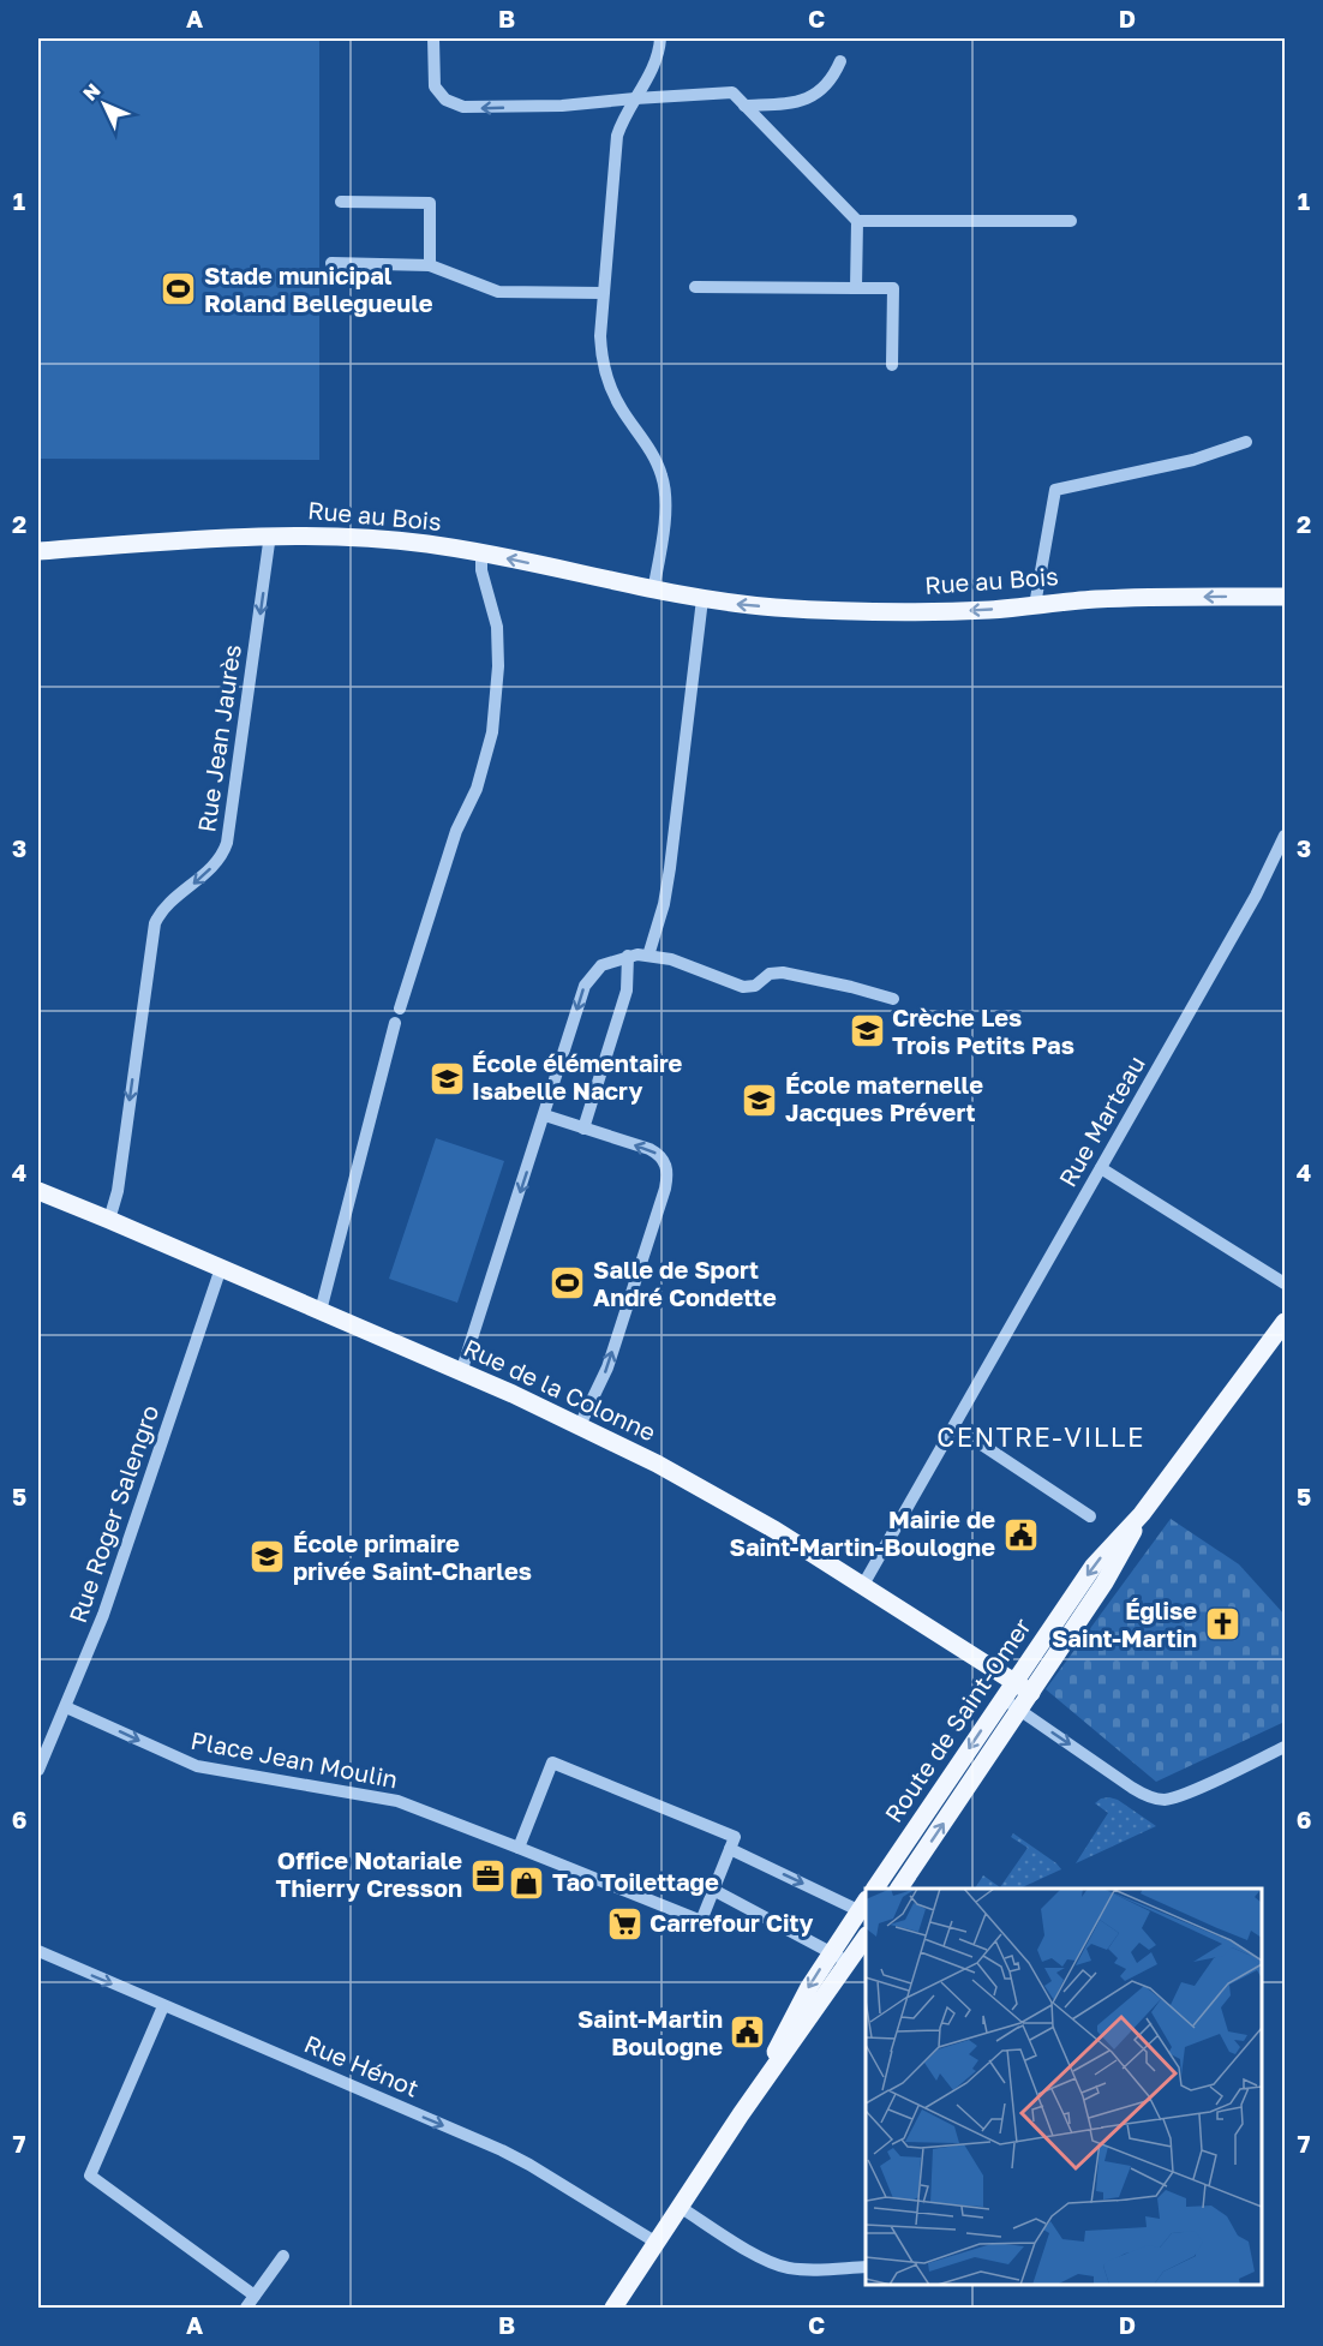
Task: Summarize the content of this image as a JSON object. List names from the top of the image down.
{
  "streets": {
    "main road": ["Rue au Bois", "Rue de la Colonne", "Route de Saint-Omer"],
    "street": [
      "Rue Jean Jaurès",
      "Rue Marteau",
      "Rue Roger Salengro",
      "Place Jean Moulin",
      "Rue Hénot"
    ]
  },
  "crossings": [
    ["Rue au Bois", "Rue Jean Jaurès"],
    ["Rue Jean Jaurès", "Rue de la Colonne"],
    ["Rue Marteau", "Rue de la Colonne"],
    ["Rue de la Colonne", "Rue Roger Salengro"],
    ["Rue de la Colonne", "Route de Saint-Omer"],
    ["Rue Roger Salengro", "Place Jean Moulin"]
  ],
  "one_way": [
    "Rue au Bois",
    "Rue Jean Jaurès",
    "Place Jean Moulin",
    "Rue Hénot"
  ],
  "districts": ["CENTRE-VILLE"],
  "places": {
    "sports": ["Stade municipal Roland Bellegueule", "Salle de Sport André Condette"],
    "school or university": [
      "Crèche Les Trois Petits Pas",
      "École élémentaire Isabelle Nacry",
      "École maternelle Jacques Prévert",
      "École primaire privée Saint-Charles"
    ],
    "public building": ["Mairie de Saint-Martin-Boulogne", "Saint-Martin Boulogne"],
    "church": ["Église Saint-Martin"],
    "office": ["Office Notariale Thierry Cresson"],
    "shop": ["Tao Toilettage"],
    "supermarket": ["Carrefour City"]
  },
  "north": "top left",
  "grid": {
    "columns": [
      "A",
      "B",
      "C",
      "D"
    ],
    "rows": [
      "1",
      "2",
      "3",
      "4",
      "5",
      "6",
      "7"
    ]
  }
}
